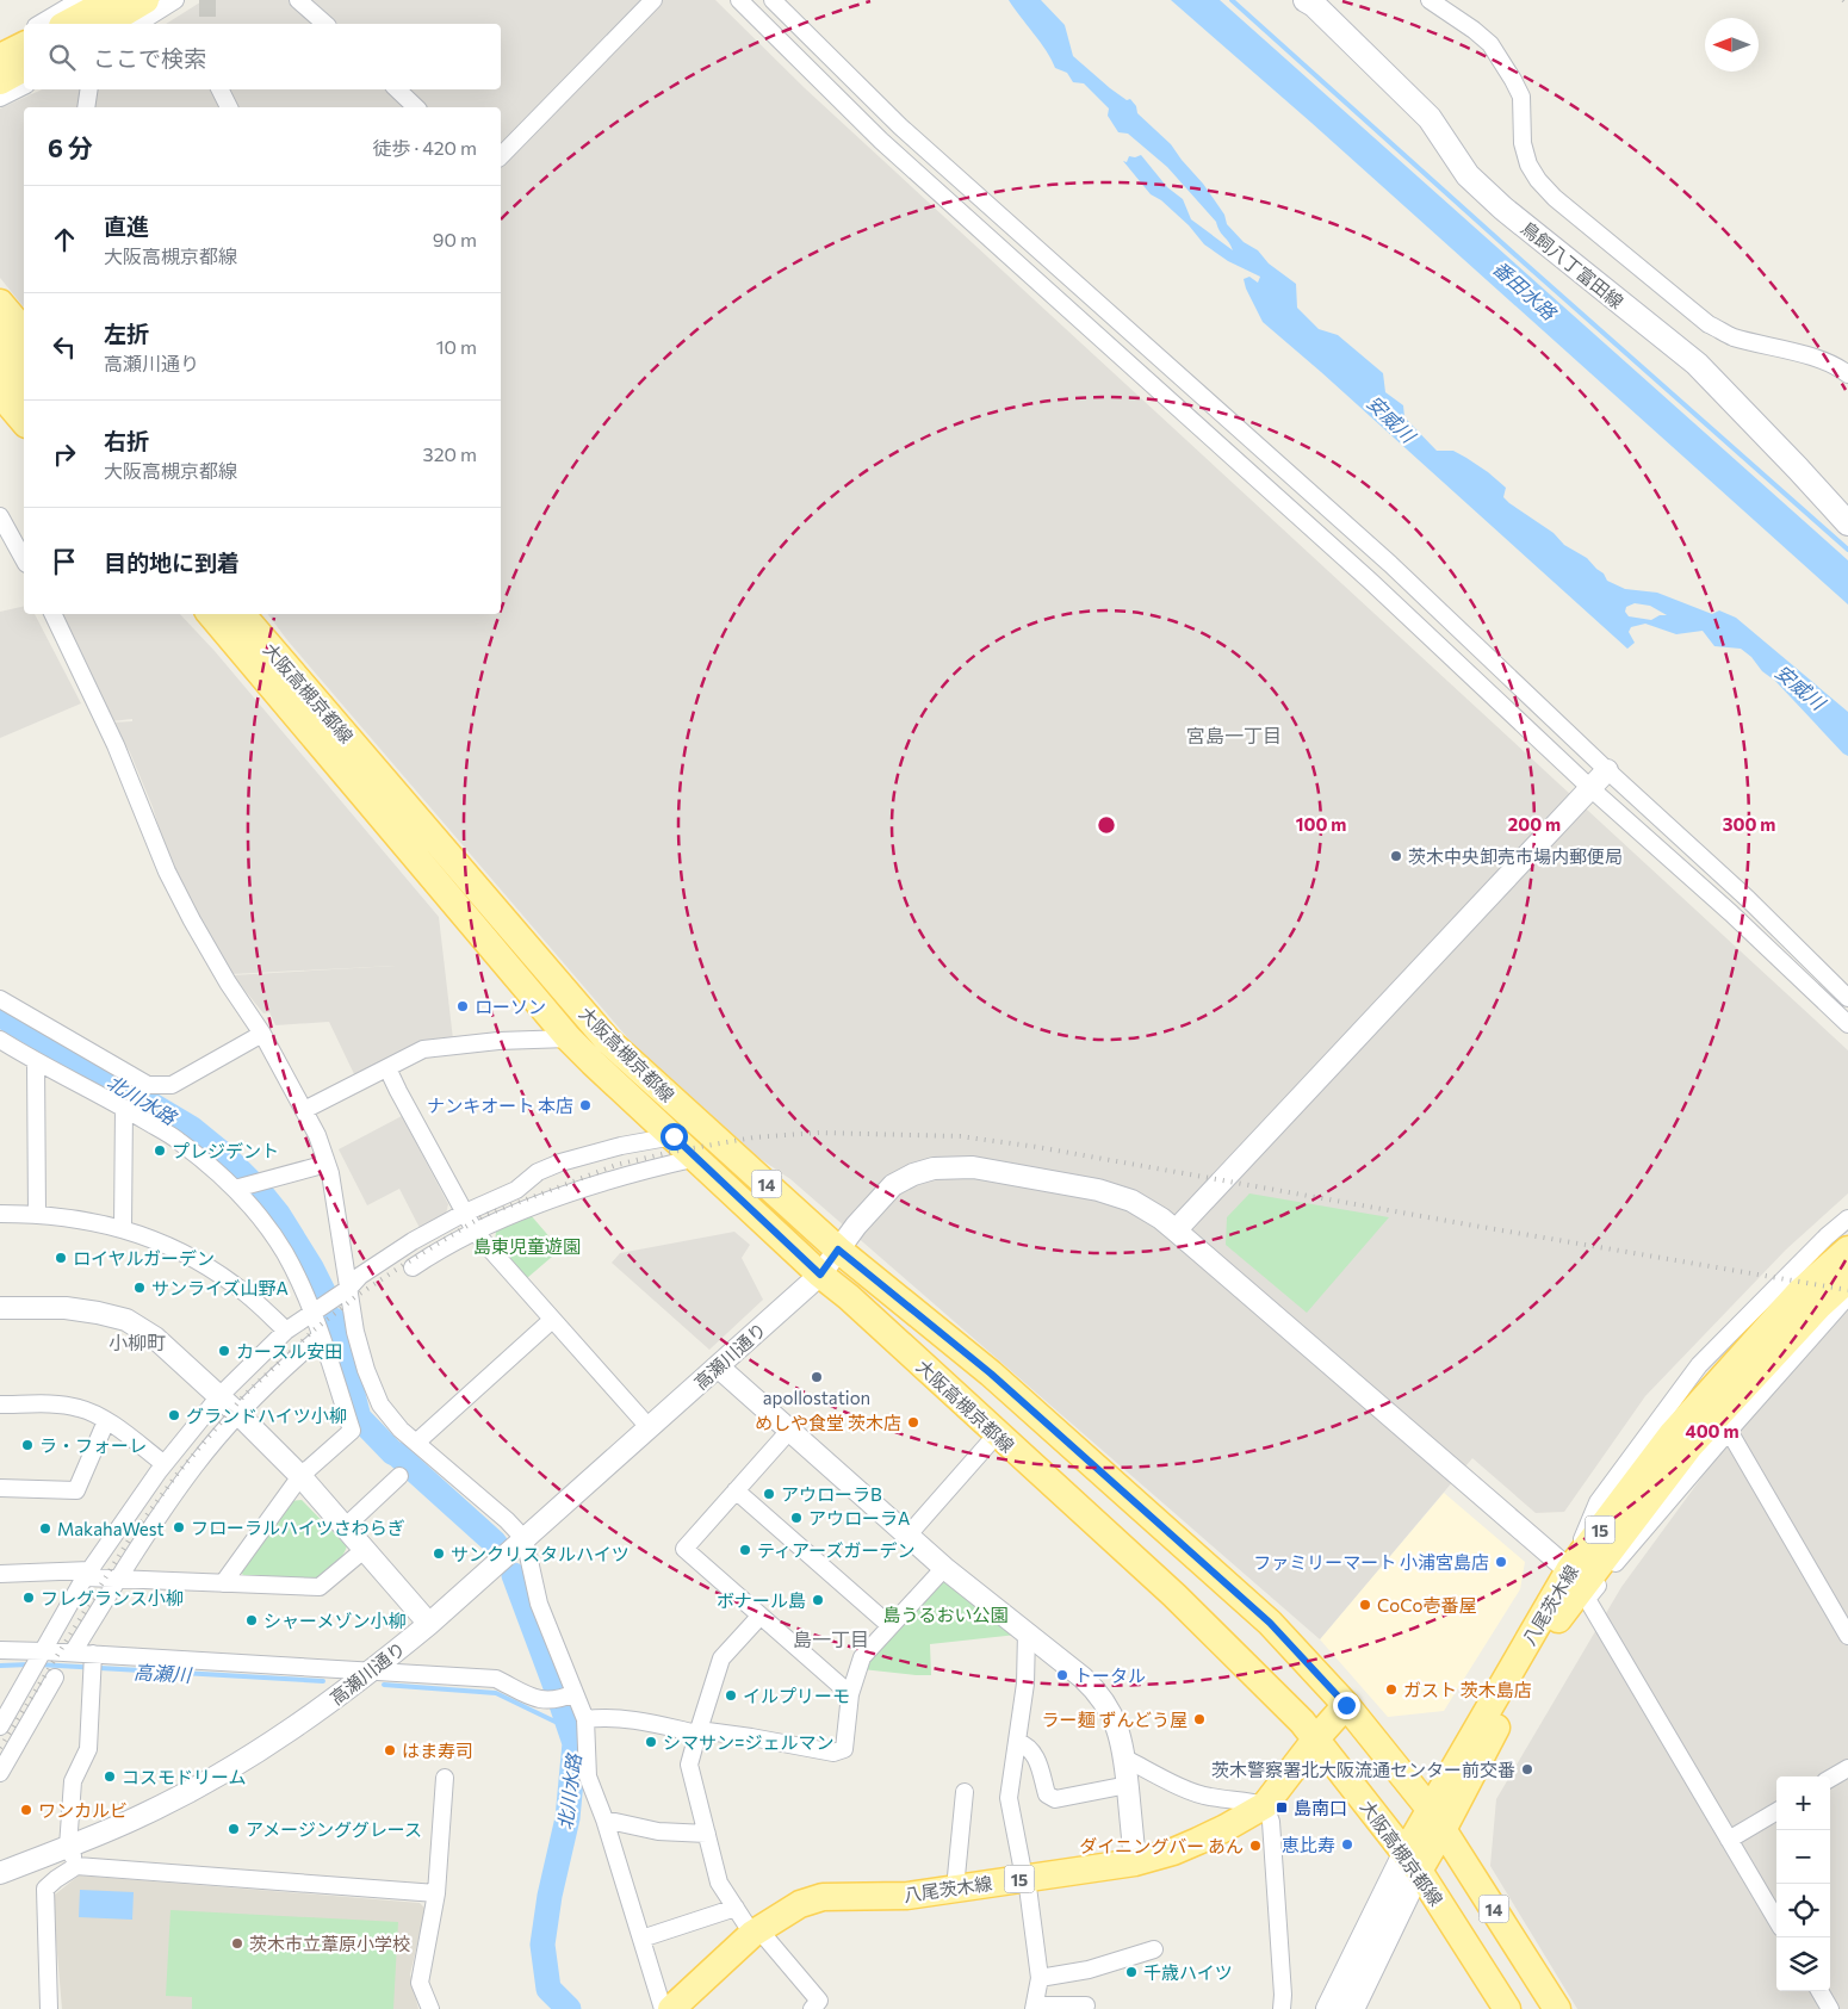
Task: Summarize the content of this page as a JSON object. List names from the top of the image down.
{
  "streets": {
    "main road": [
      "鳥飼八丁富田線",
      "大阪高槻京都線",
      "14",
      "15",
      "八尾茨木線"
    ],
    "street": ["高瀬川通り"]
  },
  "crossings": [
    ["大阪高槻京都線", "高瀬川通り"],
    ["大阪高槻京都線", "八尾茨木線"],
    ["高瀬川通り", "八尾茨木線"]
  ],
  "districts": ["宮島一丁目", "小柳町", "島一丁目"],
  "water": [
    "番田水路",
    "安威川",
    "北川水路",
    "高瀬川"
  ],
  "parks": ["島東児童遊園", "島うるおい公園"],
  "places": {
    "other": [
      "茨木中央卸売市場内郵便局",
      "ローソン",
      "ナンキオート 本店",
      "プレジデント",
      "ロイヤルガーデン",
      "サンライズ山野A",
      "カースル安田",
      "apollostation",
      "グランドハイツ小柳",
      "めしや食堂 茨木店",
      "ラ・フォーレ",
      "アウローラB",
      "アウローラA",
      "フローラルハイツさわらぎ",
      "MakahaWest",
      "ティアーズガーデン",
      "サンクリスタルハイツ",
      "ファミリーマート 小浦宮島店",
      "フレグランス小柳",
      "ボナール島",
      "CoCo壱番屋",
      "シャーメゾン小柳",
      "トータル",
      "ガスト 茨木島店",
      "イルプリーモ",
      "ラー麺 ずんどう屋",
      "シマサン=ジェルマン",
      "はま寿司",
      "茨木警察署北大阪流通センター前交番",
      "コスモドリーム",
      "ワンカルビ",
      "アメージンググレース",
      "恵比寿",
      "ダイニングバー あん",
      "茨木市立葦原小学校",
      "千歳ハイツ"
    ],
    "transit": ["島南口"]
  },
  "north": "left",
  "page": {
    "search": "ここで検索",
    "heading": ["6 分", "徒歩 · 420 m"],
    "list": [
      ["直進", "大阪高槻京都線", "90 m"],
      ["左折", "高瀬川通り", "10 m"],
      ["右折", "大阪高槻京都線", "320 m"],
      "目的地に到着"
    ],
    "map_buttons": ["+", "−"]
  },
  "rings": [
    "100 m",
    "200 m",
    "300 m",
    "400 m"
  ]
}
